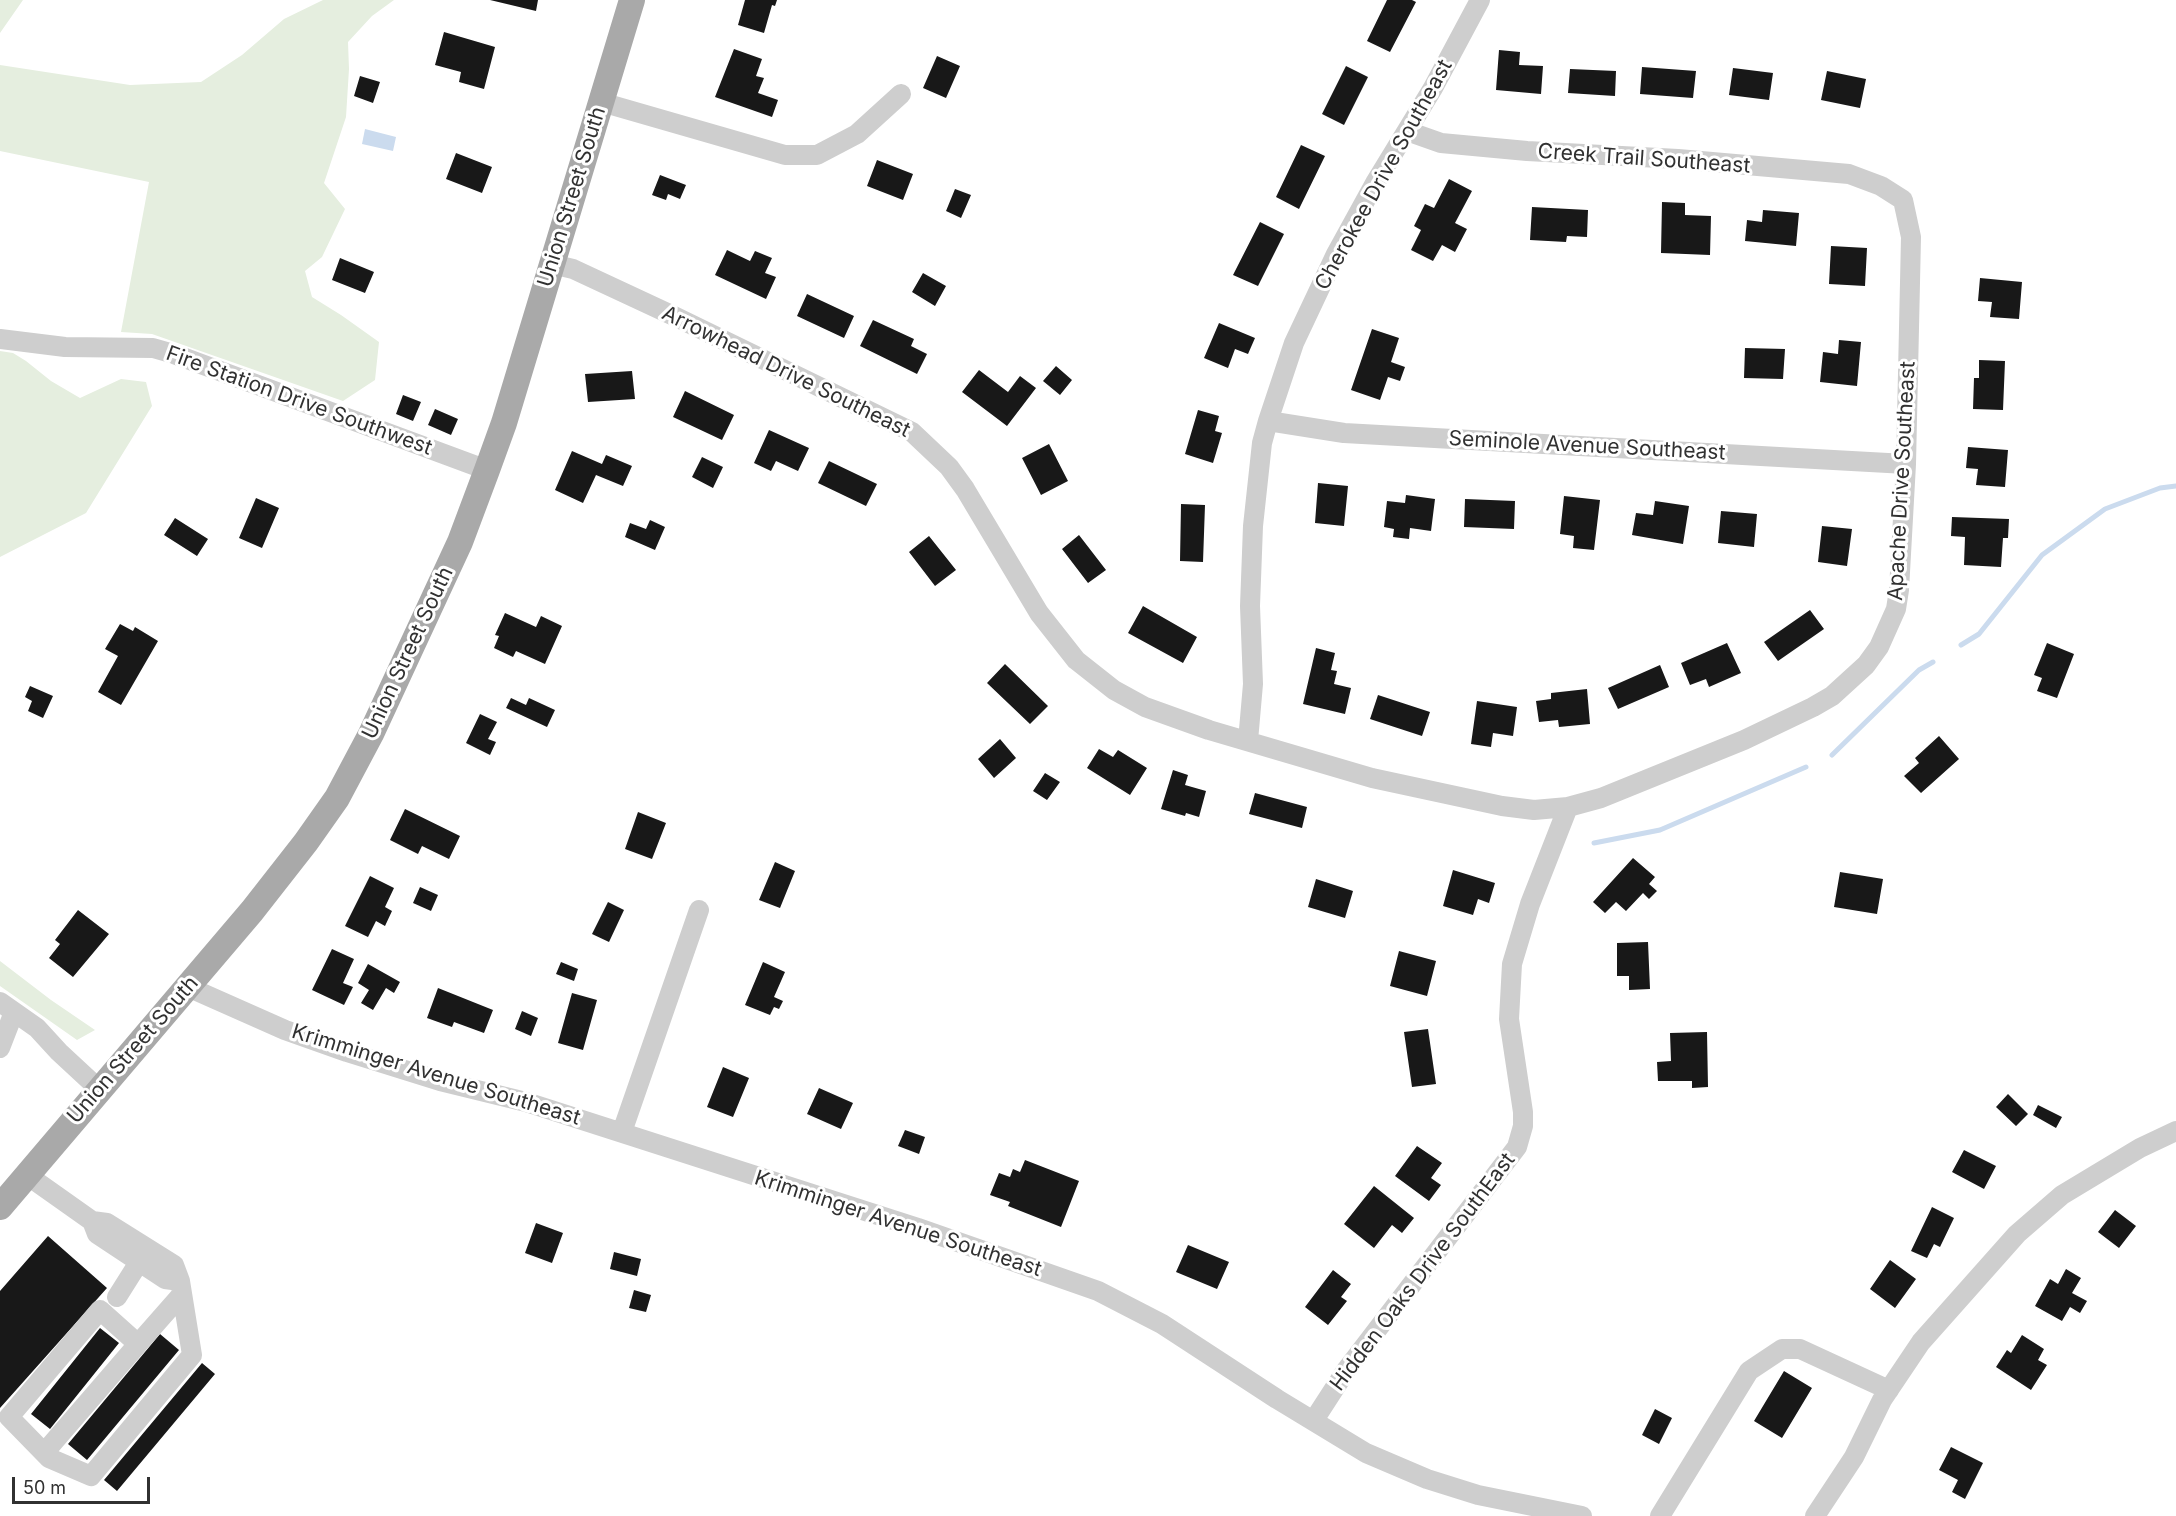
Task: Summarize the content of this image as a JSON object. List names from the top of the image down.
{
  "streets": {
    "main road": ["Union Street South"],
    "street": [
      "Creek Trail Southeast",
      "Cherokee Drive Southeast",
      "Arrowhead Drive Southeast",
      "Fire Station Drive Southwest",
      "Seminole Avenue Southeast",
      "Apache Drive Southeast",
      "Krimminger Avenue Southeast",
      "Hidden Oaks Drive SouthEast"
    ]
  },
  "crossings": [
    ["Creek Trail Southeast", "Cherokee Drive Southeast"],
    ["Creek Trail Southeast", "Apache Drive Southeast"],
    ["Cherokee Drive Southeast", "Arrowhead Drive Southeast"],
    ["Cherokee Drive Southeast", "Seminole Avenue Southeast"],
    ["Union Street South", "Arrowhead Drive Southeast"],
    ["Union Street South", "Fire Station Drive Southwest"],
    ["Union Street South", "Krimminger Avenue Southeast"],
    ["Arrowhead Drive Southeast", "Apache Drive Southeast"],
    ["Arrowhead Drive Southeast", "Hidden Oaks Drive SouthEast"],
    ["Seminole Avenue Southeast", "Apache Drive Southeast"],
    ["Apache Drive Southeast", "Hidden Oaks Drive SouthEast"],
    ["Krimminger Avenue Southeast", "Hidden Oaks Drive SouthEast"]
  ],
  "scale_bar": "50 m"
}
